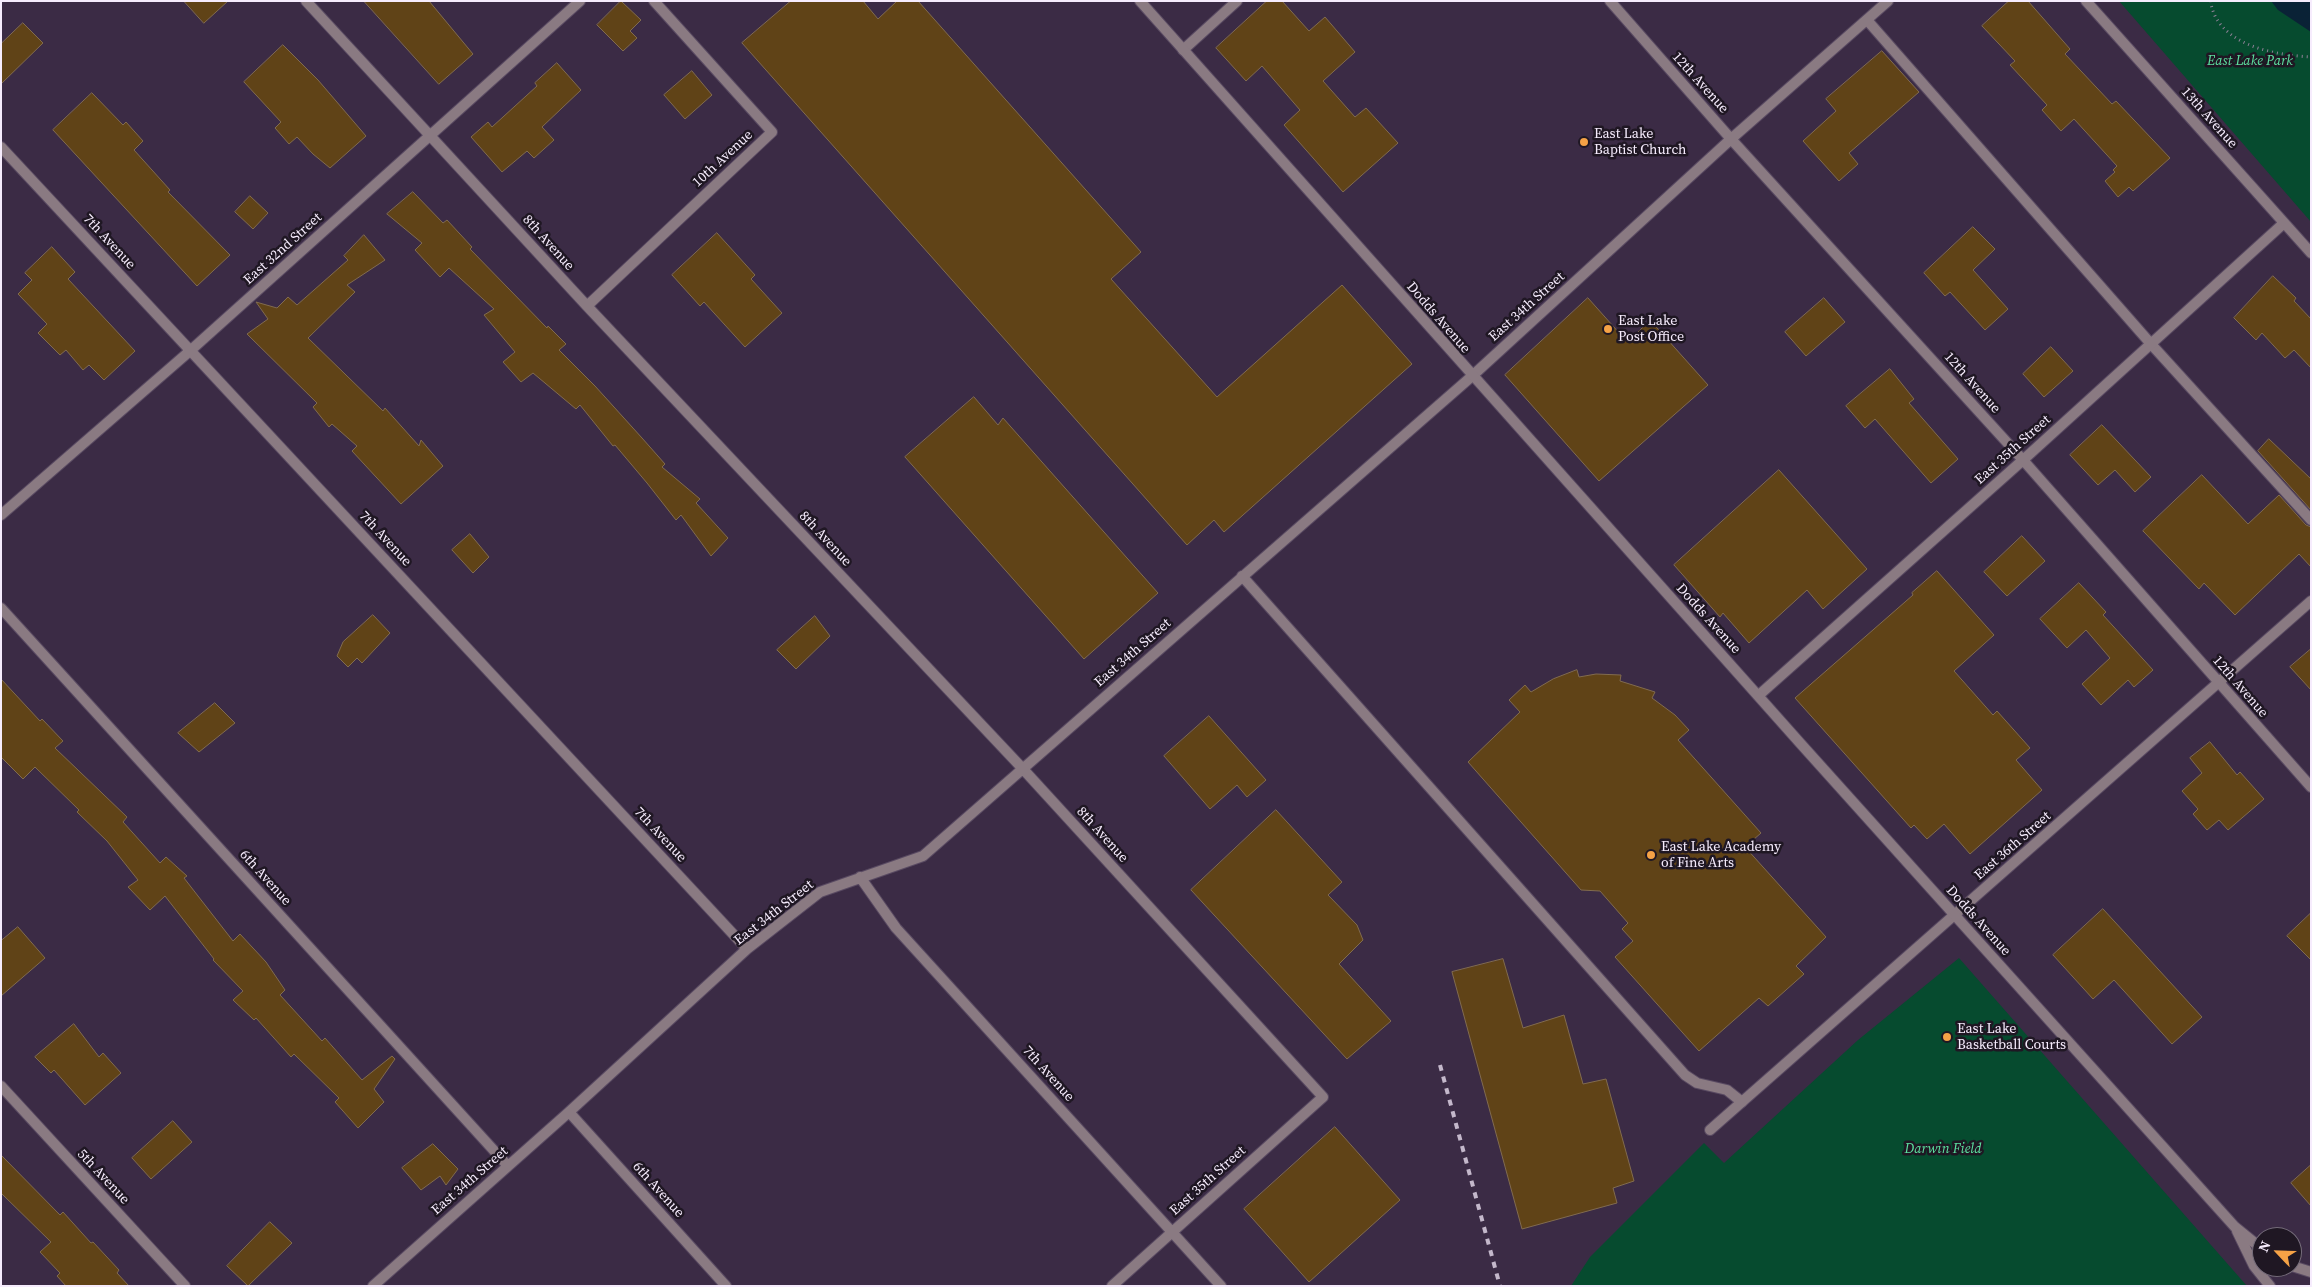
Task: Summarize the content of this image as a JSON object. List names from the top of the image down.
{
  "streets": {
    "street": [
      "12th Avenue",
      "13th Avenue",
      "10th Avenue",
      "7th Avenue",
      "8th Avenue",
      "East 32nd Street",
      "East 34th Street",
      "Dodds Avenue",
      "East 35th Street",
      "East 36th Street",
      "6th Avenue",
      "5th Avenue"
    ]
  },
  "crossings": [
    ["12th Avenue", "East 34th Street"],
    ["12th Avenue", "East 35th Street"],
    ["12th Avenue", "East 36th Street"],
    ["13th Avenue", "East 35th Street"],
    ["10th Avenue", "8th Avenue"],
    ["7th Avenue", "East 32nd Street"],
    ["7th Avenue", "East 34th Street"],
    ["7th Avenue", "East 35th Street"],
    ["8th Avenue", "East 32nd Street"],
    ["8th Avenue", "East 34th Street"],
    ["8th Avenue", "East 35th Street"],
    ["East 34th Street", "Dodds Avenue"],
    ["East 34th Street", "6th Avenue"],
    ["Dodds Avenue", "East 35th Street"],
    ["Dodds Avenue", "East 36th Street"]
  ],
  "parks": ["East Lake Park", "Darwin Field"],
  "places": [
    "East Lake Baptist Church",
    "East Lake Post Office",
    "East Lake Academy of Fine Arts",
    "East Lake Basketball Courts"
  ],
  "north": "top left"
}
